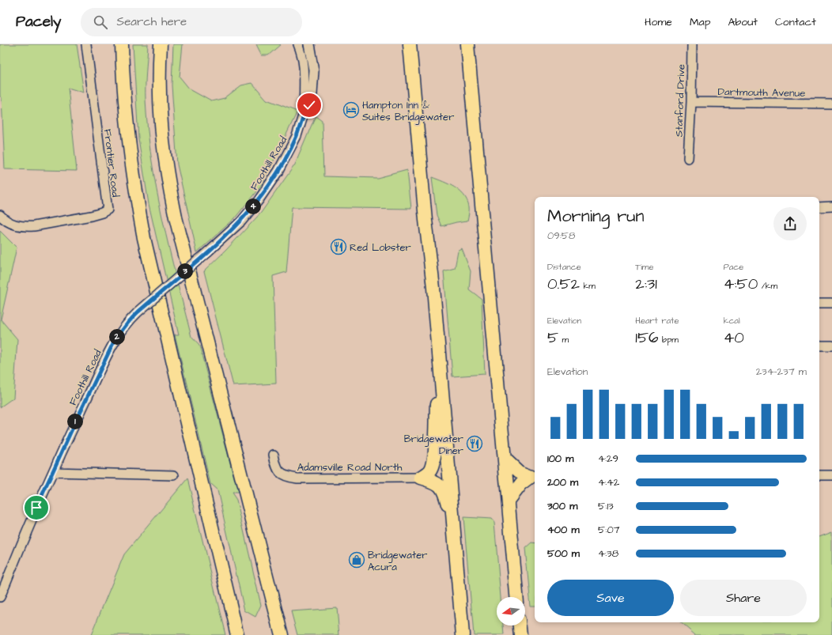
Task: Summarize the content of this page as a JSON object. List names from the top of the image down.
{
  "streets": {
    "street": [
      "Dartmouth Avenue",
      "Stanford Drive",
      "Frontier Road",
      "Foothill Road",
      "Adamsville Road North"
    ]
  },
  "crossings": [
    ["Dartmouth Avenue", "Stanford Drive"]
  ],
  "places": {
    "hotel": ["Hampton Inn & Suites Bridgewater"],
    "restaurant": ["Red Lobster", "Bridgewater Diner"],
    "shop": ["Bridgewater Acura"]
  },
  "north": "left",
  "page": {
    "header": "Pacely",
    "search": "Search here",
    "nav": [
      "Home",
      "Map",
      "About",
      "Contact"
    ],
    "heading": ["Morning run", "09:58"],
    "pins": [
      "4",
      "3",
      "2",
      "1"
    ],
    "stats": [
      ["Distance", "0.52 km"],
      ["Time", "2:31"],
      ["Pace", "4:50 /km"],
      ["Elevation", "5 m"],
      ["Heart rate", "156 bpm"],
      ["kcal", "40"]
    ],
    "chart": ["Elevation", "234–237 m"],
    "list": [
      {
        "name": "100 m",
        "note": "4:29"
      },
      {
        "name": "200 m",
        "note": "4:42"
      },
      {
        "name": "300 m",
        "note": "5:13"
      },
      {
        "name": "400 m",
        "note": "5:07"
      },
      {
        "name": "500 m",
        "note": "4:38"
      }
    ],
    "buttons": ["Save", "Share"]
  }
}
